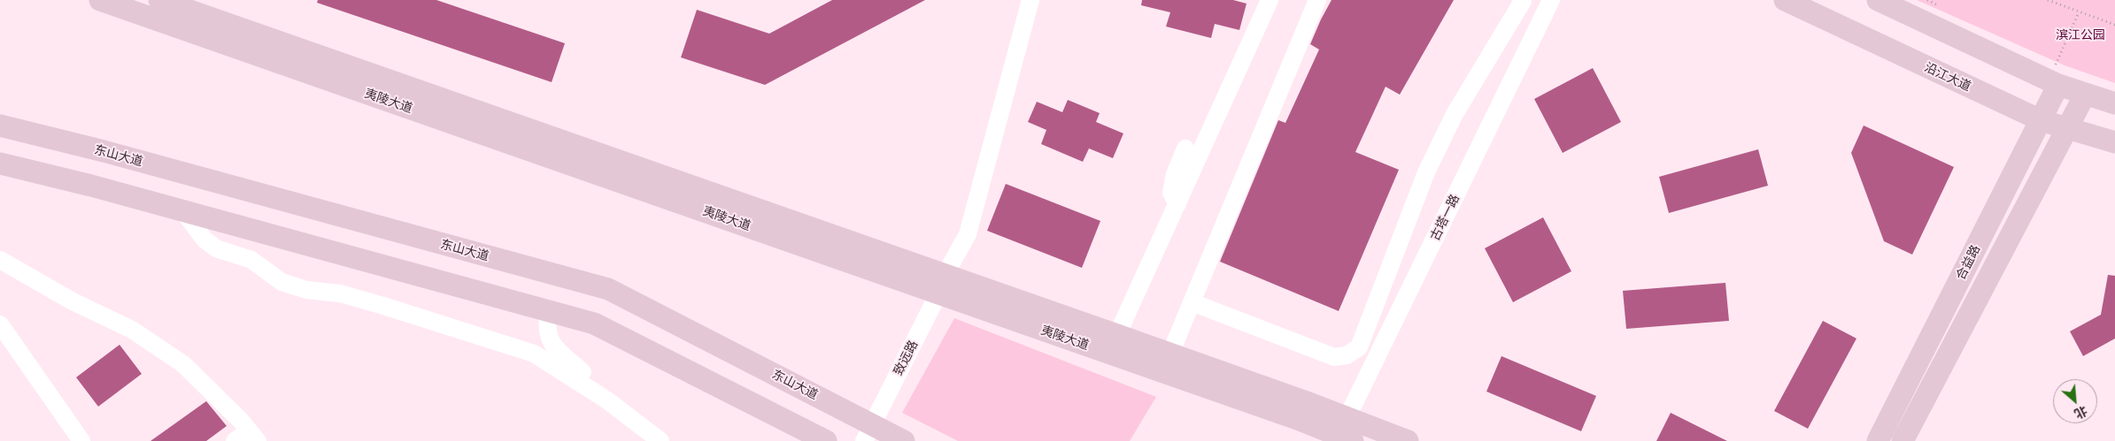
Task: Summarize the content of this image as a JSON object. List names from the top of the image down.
{
  "streets": {
    "main road": [
      "沿江大道",
      "夷陵大道",
      "东山大道",
      "合益路"
    ],
    "street": ["古塔一路", "致远路"]
  },
  "crossings": [
    ["沿江大道", "合益路"],
    ["夷陵大道", "古塔一路"],
    ["夷陵大道", "致远路"],
    ["东山大道", "致远路"]
  ],
  "parks": ["滨江公园"],
  "north": "bottom right"
}
